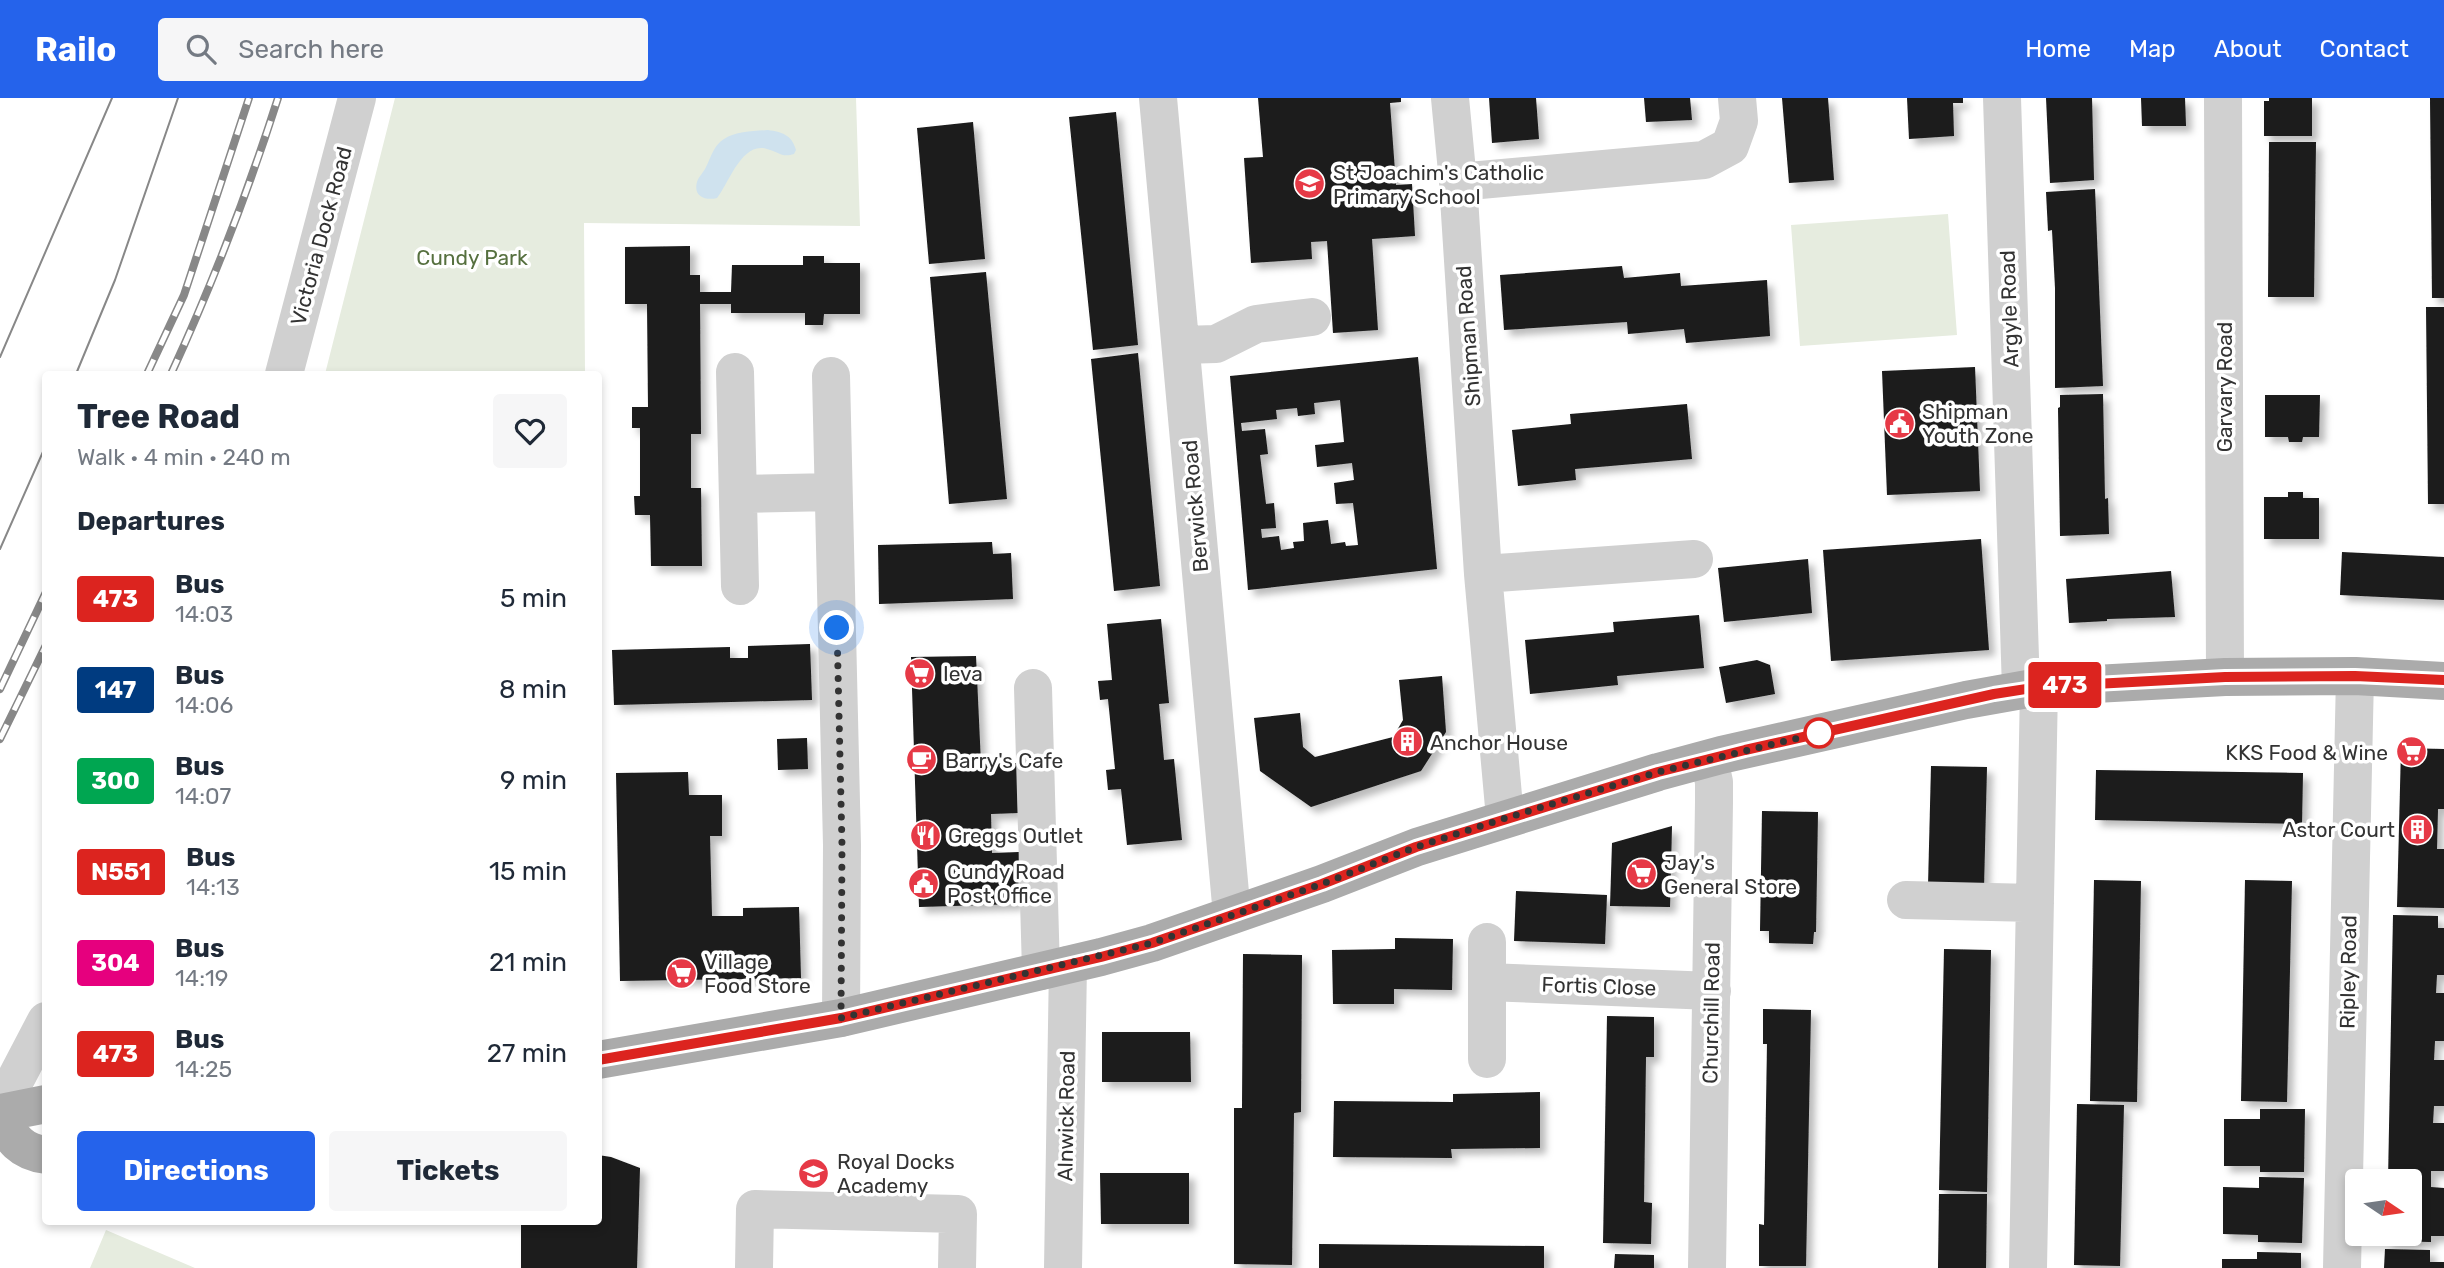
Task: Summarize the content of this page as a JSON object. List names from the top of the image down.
{
  "streets": {
    "street": [
      "Victoria Dock Road",
      "Argyle Road",
      "Shipman Road",
      "Garvary Road",
      "Berwick Road",
      "Ripley Road",
      "Fortis Close",
      "Churchill Road",
      "Alnwick Road"
    ]
  },
  "crossings": [
    ["Fortis Close", "Churchill Road"]
  ],
  "parks": ["Cundy Park"],
  "places": {
    "school or university": ["St Joachim's Catholic Primary School", "Royal Docks Academy"],
    "public building": ["Shipman Youth Zone", "Cundy Road Post Office"],
    "supermarket": [
      "Ieva",
      "KKS Food & Wine",
      "Jay's General Store",
      "Village Food Store"
    ],
    "building": ["Anchor House", "Astor Court"],
    "cafe": ["Barry's Cafe"],
    "restaurant": ["Greggs Outlet"]
  },
  "lines": ["bus line 473"],
  "north": "right",
  "page": {
    "header": "Railo",
    "search": "Search here",
    "nav": [
      "Home",
      "Map",
      "About",
      "Contact"
    ],
    "on_map": "473",
    "heading": [
      ["Tree Road", "Walk · 4 min · 240 m"],
      "Departures"
    ],
    "list": [
      {
        "mark": "473",
        "name": "Bus",
        "note": "14:03",
        "value": "5 min"
      },
      {
        "mark": "147",
        "name": "Bus",
        "note": "14:06",
        "value": "8 min"
      },
      {
        "mark": "300",
        "name": "Bus",
        "note": "14:07",
        "value": "9 min"
      },
      {
        "mark": "N551",
        "name": "Bus",
        "note": "14:13",
        "value": "15 min"
      },
      {
        "mark": "304",
        "name": "Bus",
        "note": "14:19",
        "value": "21 min"
      },
      {
        "mark": "473",
        "name": "Bus",
        "note": "14:25",
        "value": "27 min"
      }
    ],
    "buttons": ["Directions", "Tickets"]
  }
}
